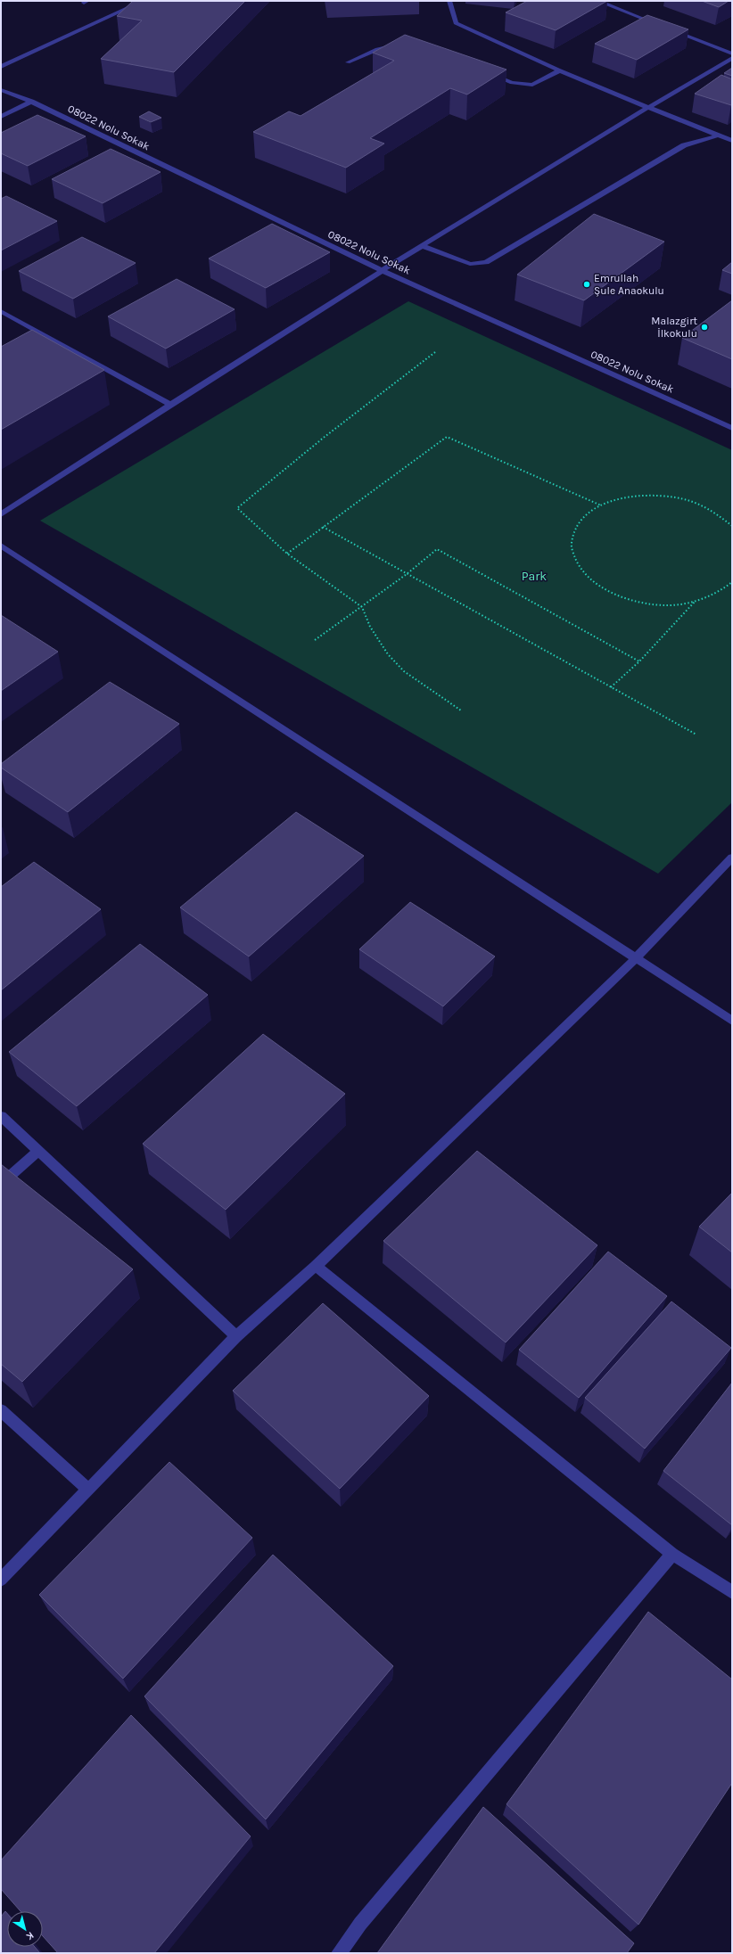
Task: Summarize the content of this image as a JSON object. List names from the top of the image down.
{
  "streets": {
    "street": ["08022 Nolu Sokak"]
  },
  "parks": ["Park"],
  "places": ["Emrullah Şule Anaokulu", "Malazgirt İlkokulu"],
  "north": "bottom right"
}
